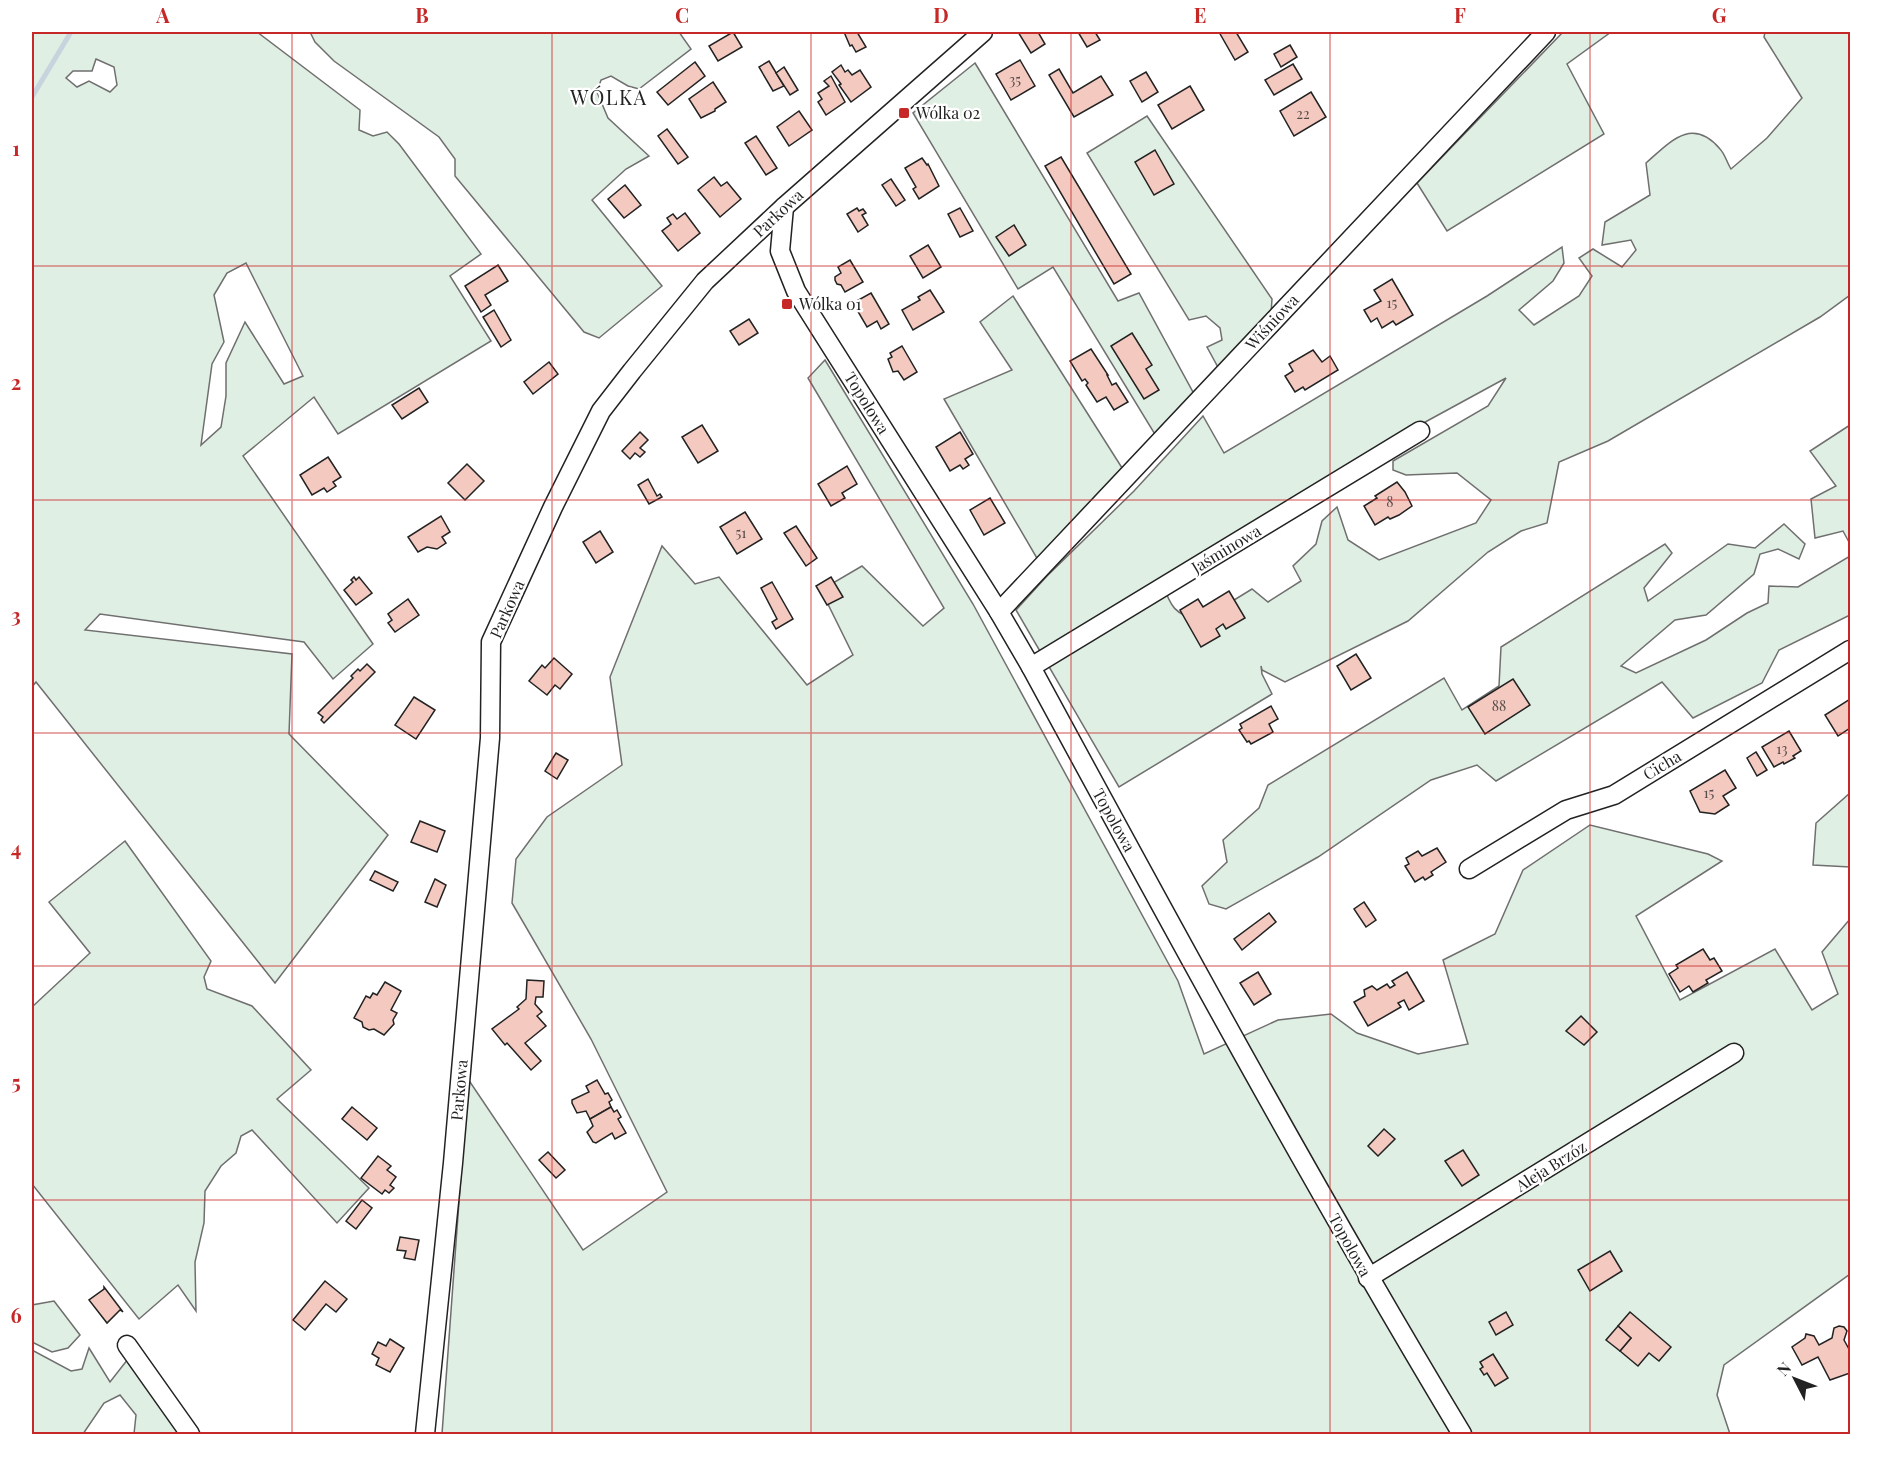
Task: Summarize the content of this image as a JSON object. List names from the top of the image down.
{
  "streets": {
    "street": [
      "Parkowa",
      "Wiśniowa",
      "Topolowa",
      "Jaśminowa",
      "Cicha",
      "Aleja Brzóz"
    ]
  },
  "crossings": [
    ["Parkowa", "Topolowa"],
    ["Wiśniowa", "Topolowa"],
    ["Topolowa", "Jaśminowa"],
    ["Topolowa", "Aleja Brzóz"]
  ],
  "districts": ["WÓLKA"],
  "places": {
    "transit": ["Wólka 02", "Wólka 01"]
  },
  "house_numbers": [
    "35",
    "22",
    "15",
    "8",
    "51",
    "88",
    "13",
    "15"
  ],
  "north": "top left",
  "grid": {
    "columns": [
      "A",
      "B",
      "C",
      "D",
      "E",
      "F",
      "G"
    ],
    "rows": [
      "1",
      "2",
      "3",
      "4",
      "5",
      "6"
    ]
  }
}
